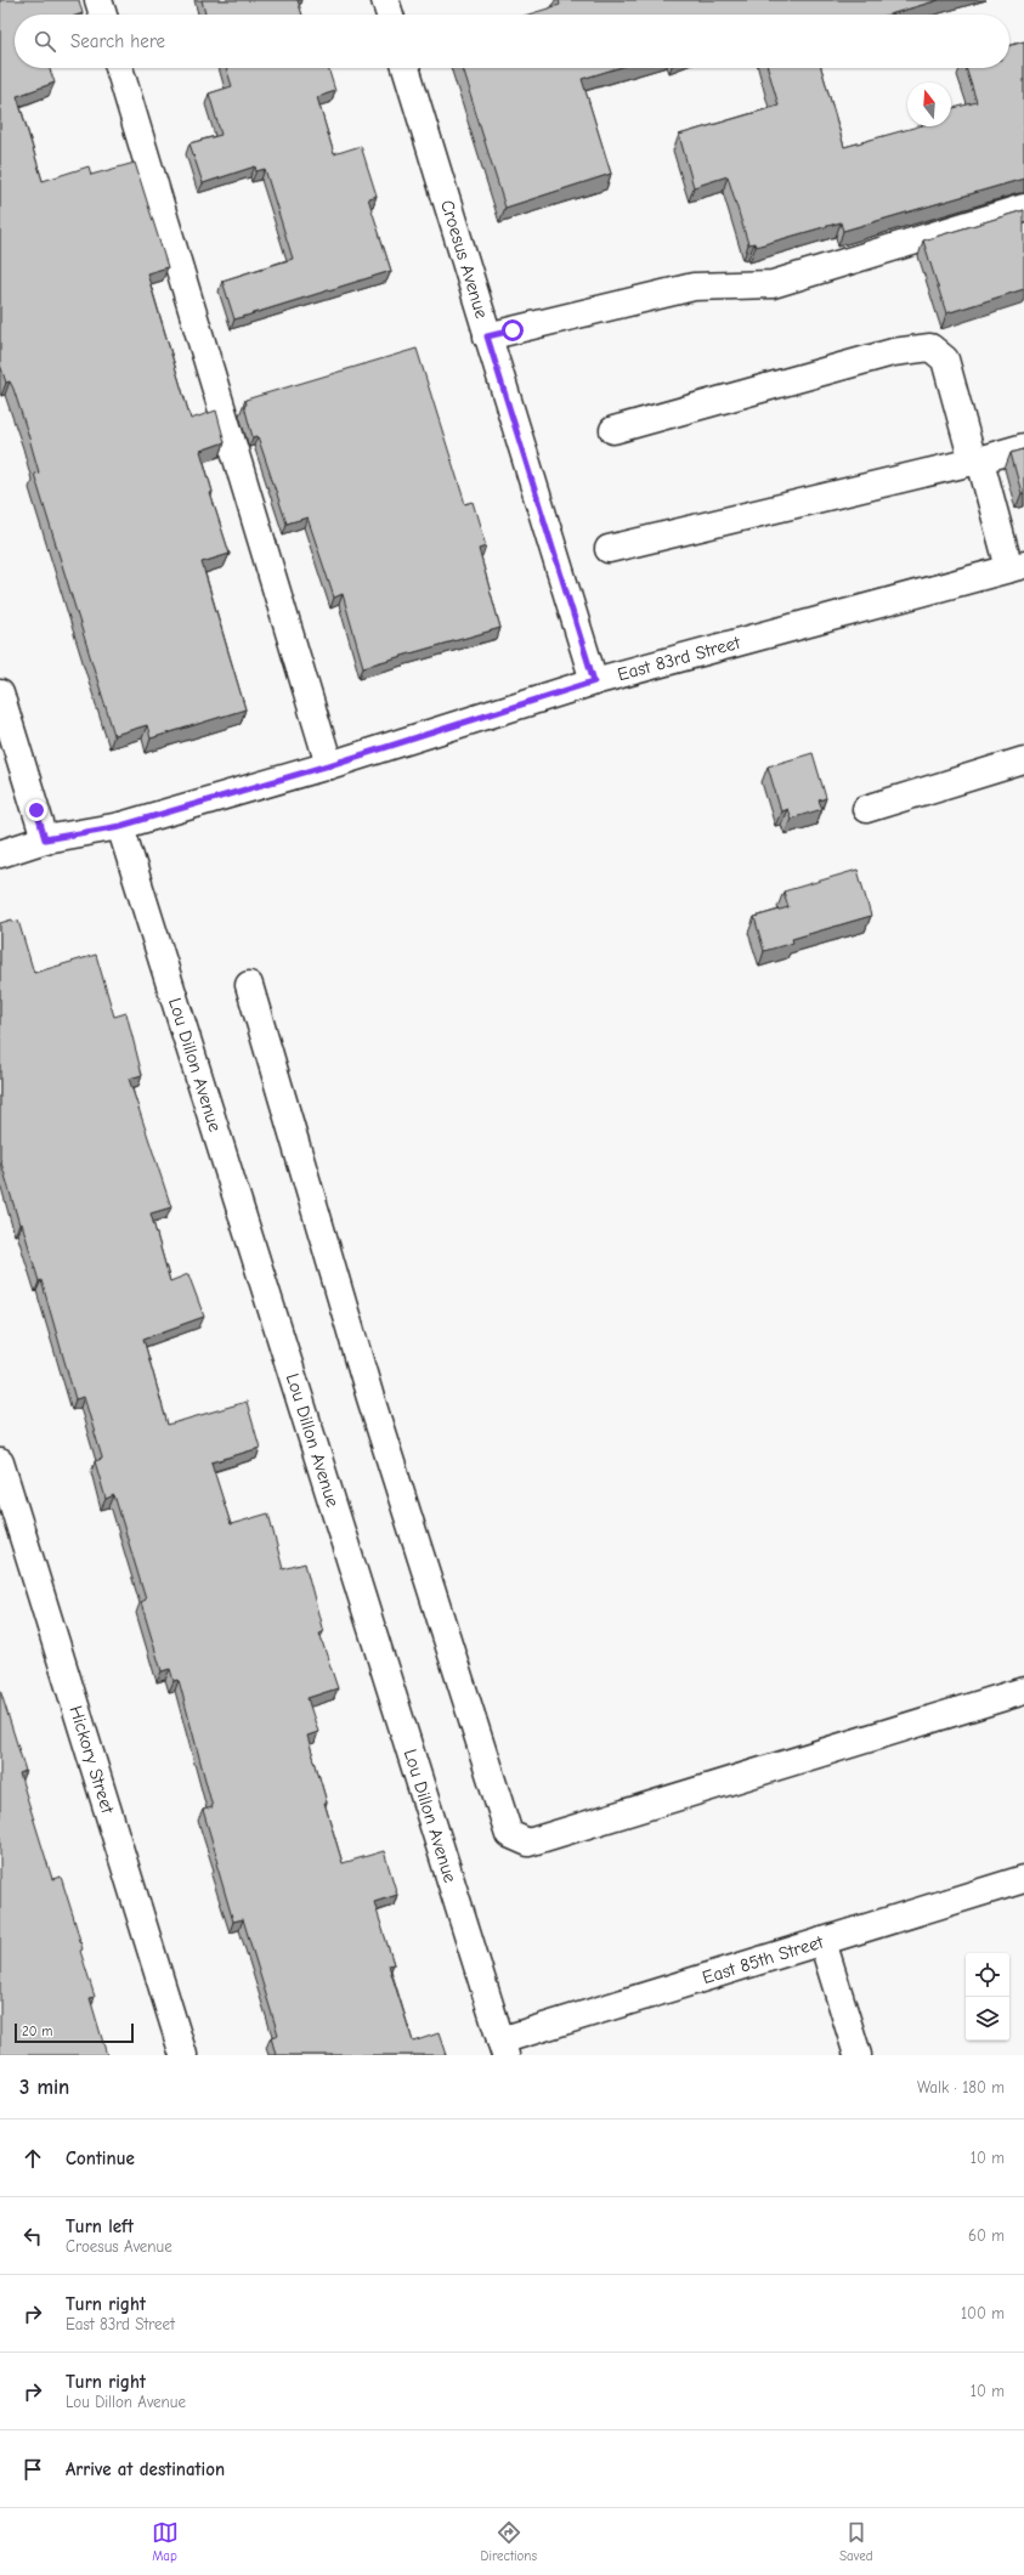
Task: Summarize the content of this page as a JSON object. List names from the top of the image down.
{
  "streets": {
    "street": [
      "Croesus Avenue",
      "East 83rd Street",
      "Lou Dillon Avenue",
      "Hickory Street",
      "East 85th Street"
    ]
  },
  "crossings": [
    ["Croesus Avenue", "East 83rd Street"],
    ["East 83rd Street", "Lou Dillon Avenue"],
    ["Lou Dillon Avenue", "East 85th Street"]
  ],
  "scale_bar": "20 m",
  "north": "top",
  "page": {
    "search": "Search here",
    "scale": "20 m",
    "heading": ["3 min", "Walk · 180 m"],
    "list": [
      ["Continue", "10 m"],
      ["Turn left", "Croesus Avenue", "60 m"],
      ["Turn right", "East 83rd Street", "100 m"],
      ["Turn right", "Lou Dillon Avenue", "10 m"],
      "Arrive at destination"
    ],
    "nav": ["Map", "Directions", "Saved"]
  }
}
